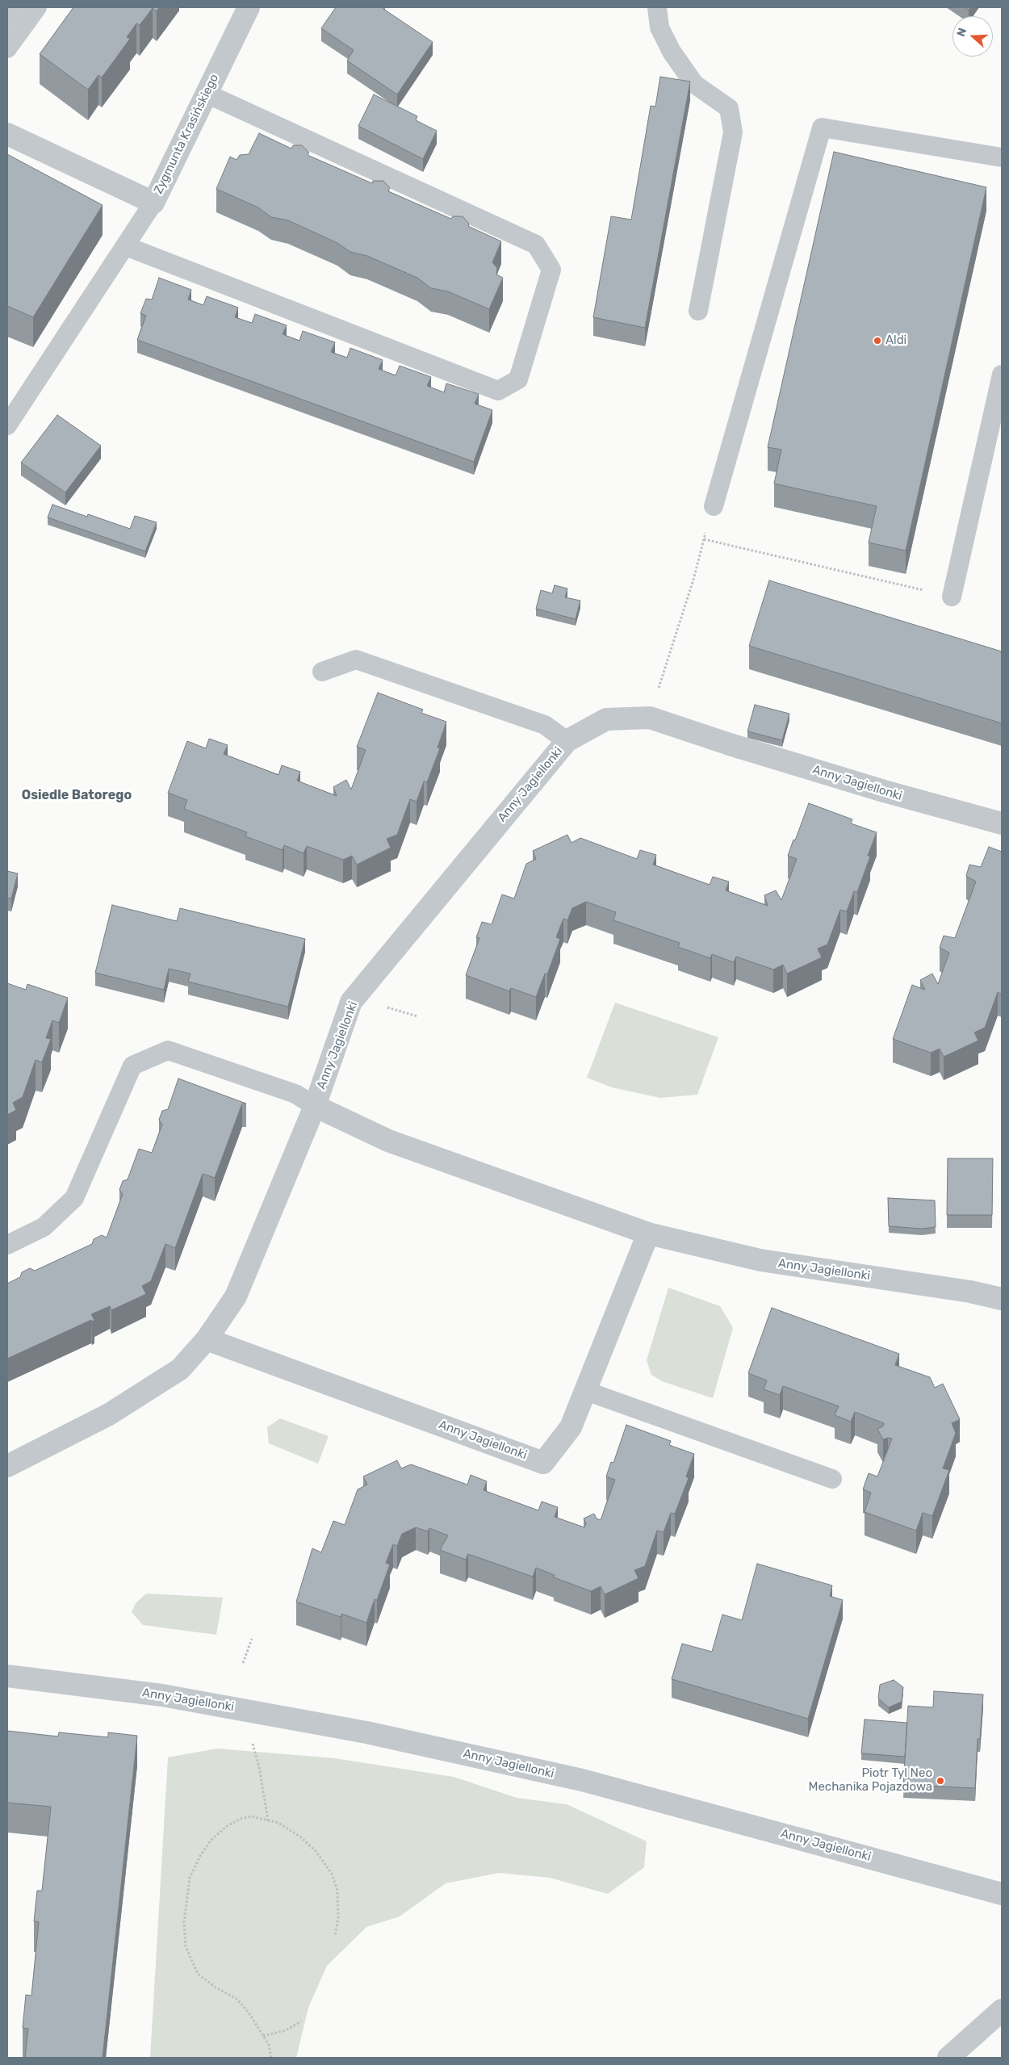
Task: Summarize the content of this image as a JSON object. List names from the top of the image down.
{
  "streets": {
    "street": ["Zygmunta Krasińskiego", "Anny Jagiellonki"]
  },
  "districts": ["Osiedle Batorego"],
  "places": ["Aldi", "Piotr Tyl Neo Mechanika Pojazdowa"],
  "north": "left"
}
